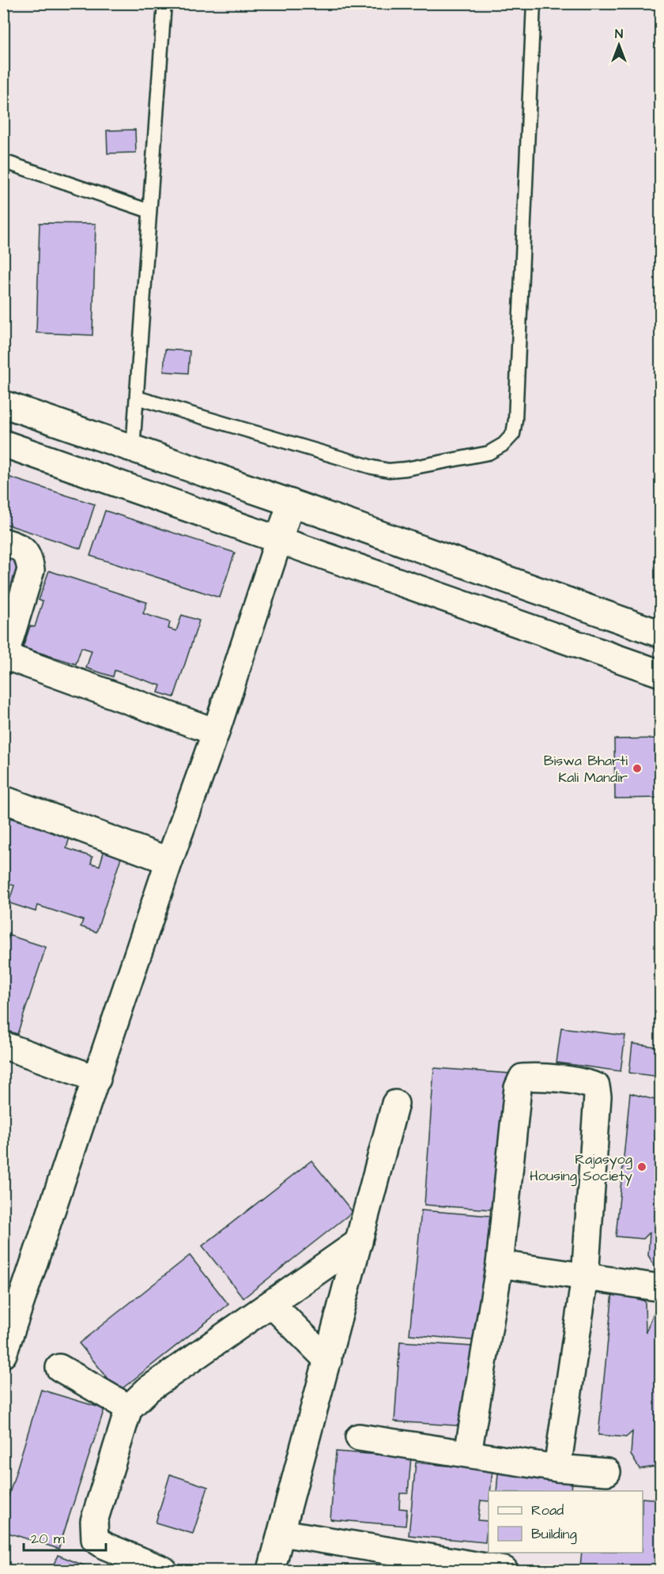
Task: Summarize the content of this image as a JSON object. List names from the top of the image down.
{
  "places": ["Biswa Bharti Kali Mandir", "Rajasyog Housing Society"],
  "legend": ["Road", "Building"],
  "scale_bar": "20 m",
  "north": "top"
}
